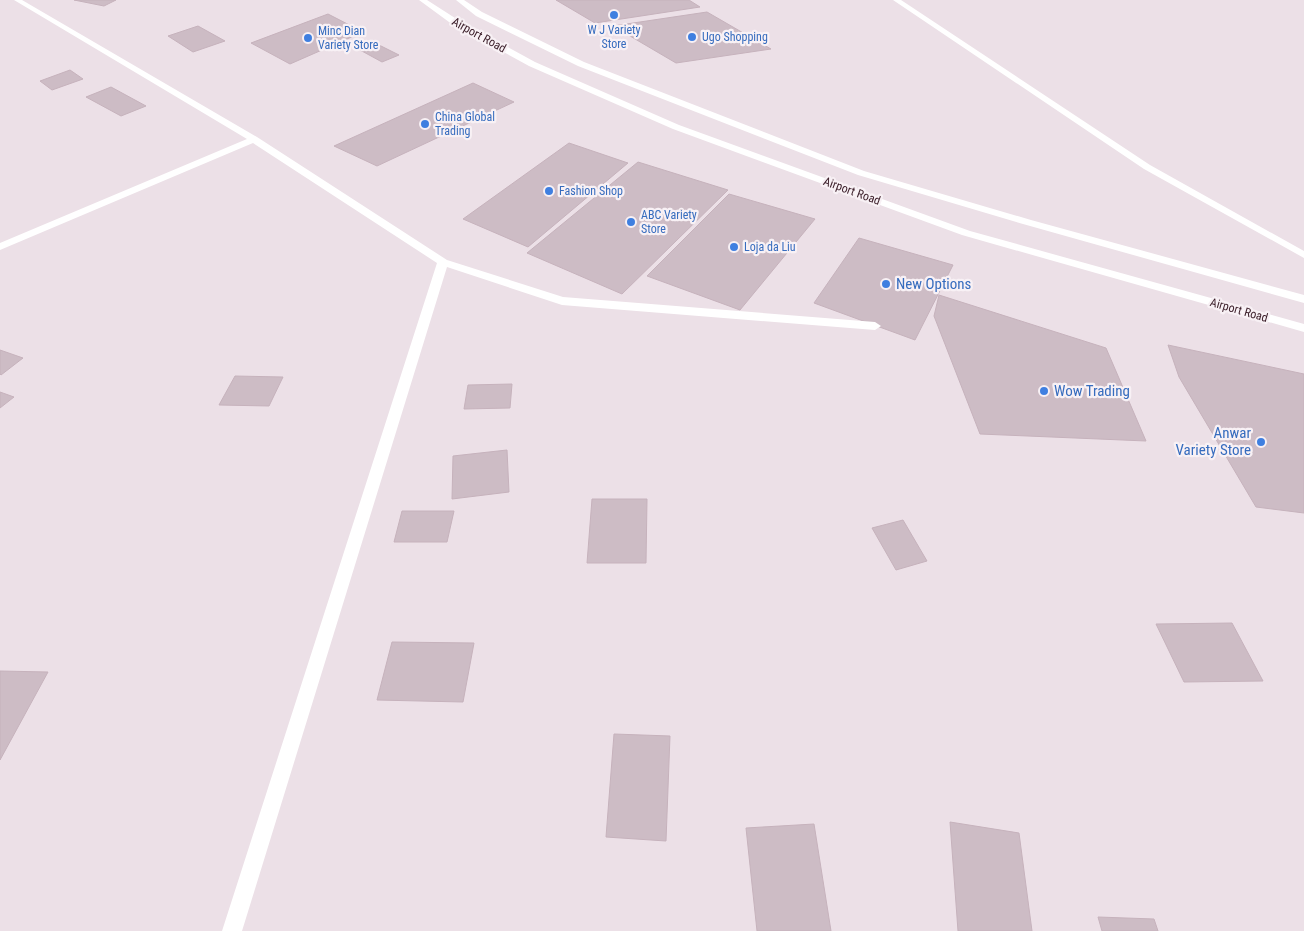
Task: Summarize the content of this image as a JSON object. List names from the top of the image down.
{
  "streets": {
    "street": ["Airport Road"]
  },
  "places": [
    "W J Variety Store",
    "Ugo Shopping",
    "Minc Dian Variety Store",
    "China Global Trading",
    "Fashion Shop",
    "ABC Variety Store",
    "Loja da Liu",
    "New Options",
    "Wow Trading",
    "Anwar Variety Store"
  ]
}
